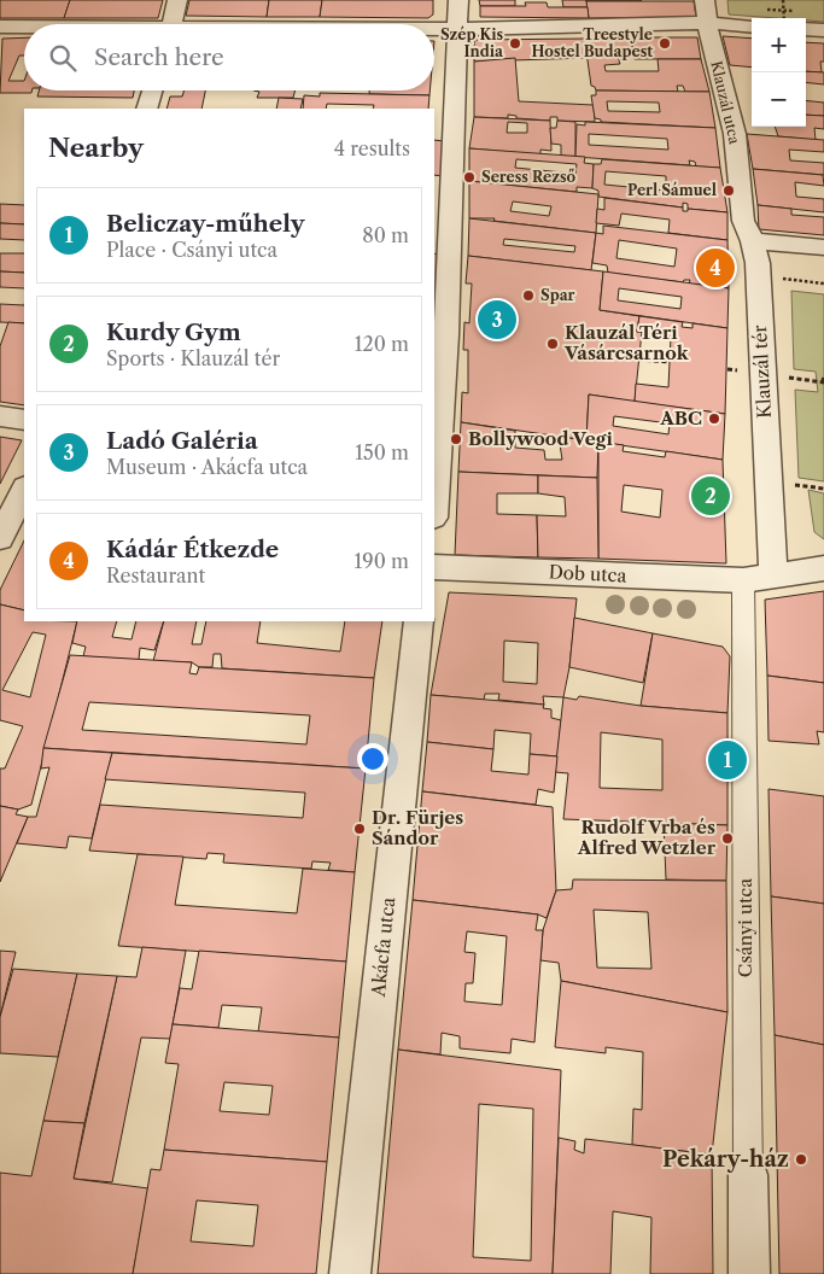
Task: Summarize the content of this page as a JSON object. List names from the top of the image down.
{
  "streets": {
    "street": [
      "Klauzál utca",
      "Klauzál tér",
      "Dob utca",
      "Csányi utca",
      "Akácfa utca"
    ]
  },
  "crossings": [
    ["Klauzál utca", "Klauzál tér"],
    ["Dob utca", "Csányi utca"]
  ],
  "places": [
    "Szép Kis India",
    "Treestyle Hostel Budapest",
    "Seress Rezső",
    "Perl Sámuel",
    "Spar",
    "Klauzál Téri Vásárcsarnok",
    "ABC",
    "Bollywood Vegi",
    "Dr. Fürjes Sándor",
    "Rudolf Vrba és Alfred Wetzler",
    "Pekáry-ház"
  ],
  "page": {
    "map_buttons": ["+", "−"],
    "search": "Search here",
    "heading": ["Nearby", "4 results"],
    "list": [
      {
        "mark": "1",
        "name": "Beliczay-műhely",
        "note": "Place · Csányi utca",
        "value": "80 m"
      },
      {
        "mark": "2",
        "name": "Kurdy Gym",
        "note": "Sports · Klauzál tér",
        "value": "120 m"
      },
      {
        "mark": "3",
        "name": "Ladó Galéria",
        "note": "Museum · Akácfa utca",
        "value": "150 m"
      },
      {
        "mark": "4",
        "name": "Kádár Étkezde",
        "note": "Restaurant",
        "value": "190 m"
      }
    ],
    "pins": [
      "4",
      "3",
      "2",
      "1"
    ]
  }
}
